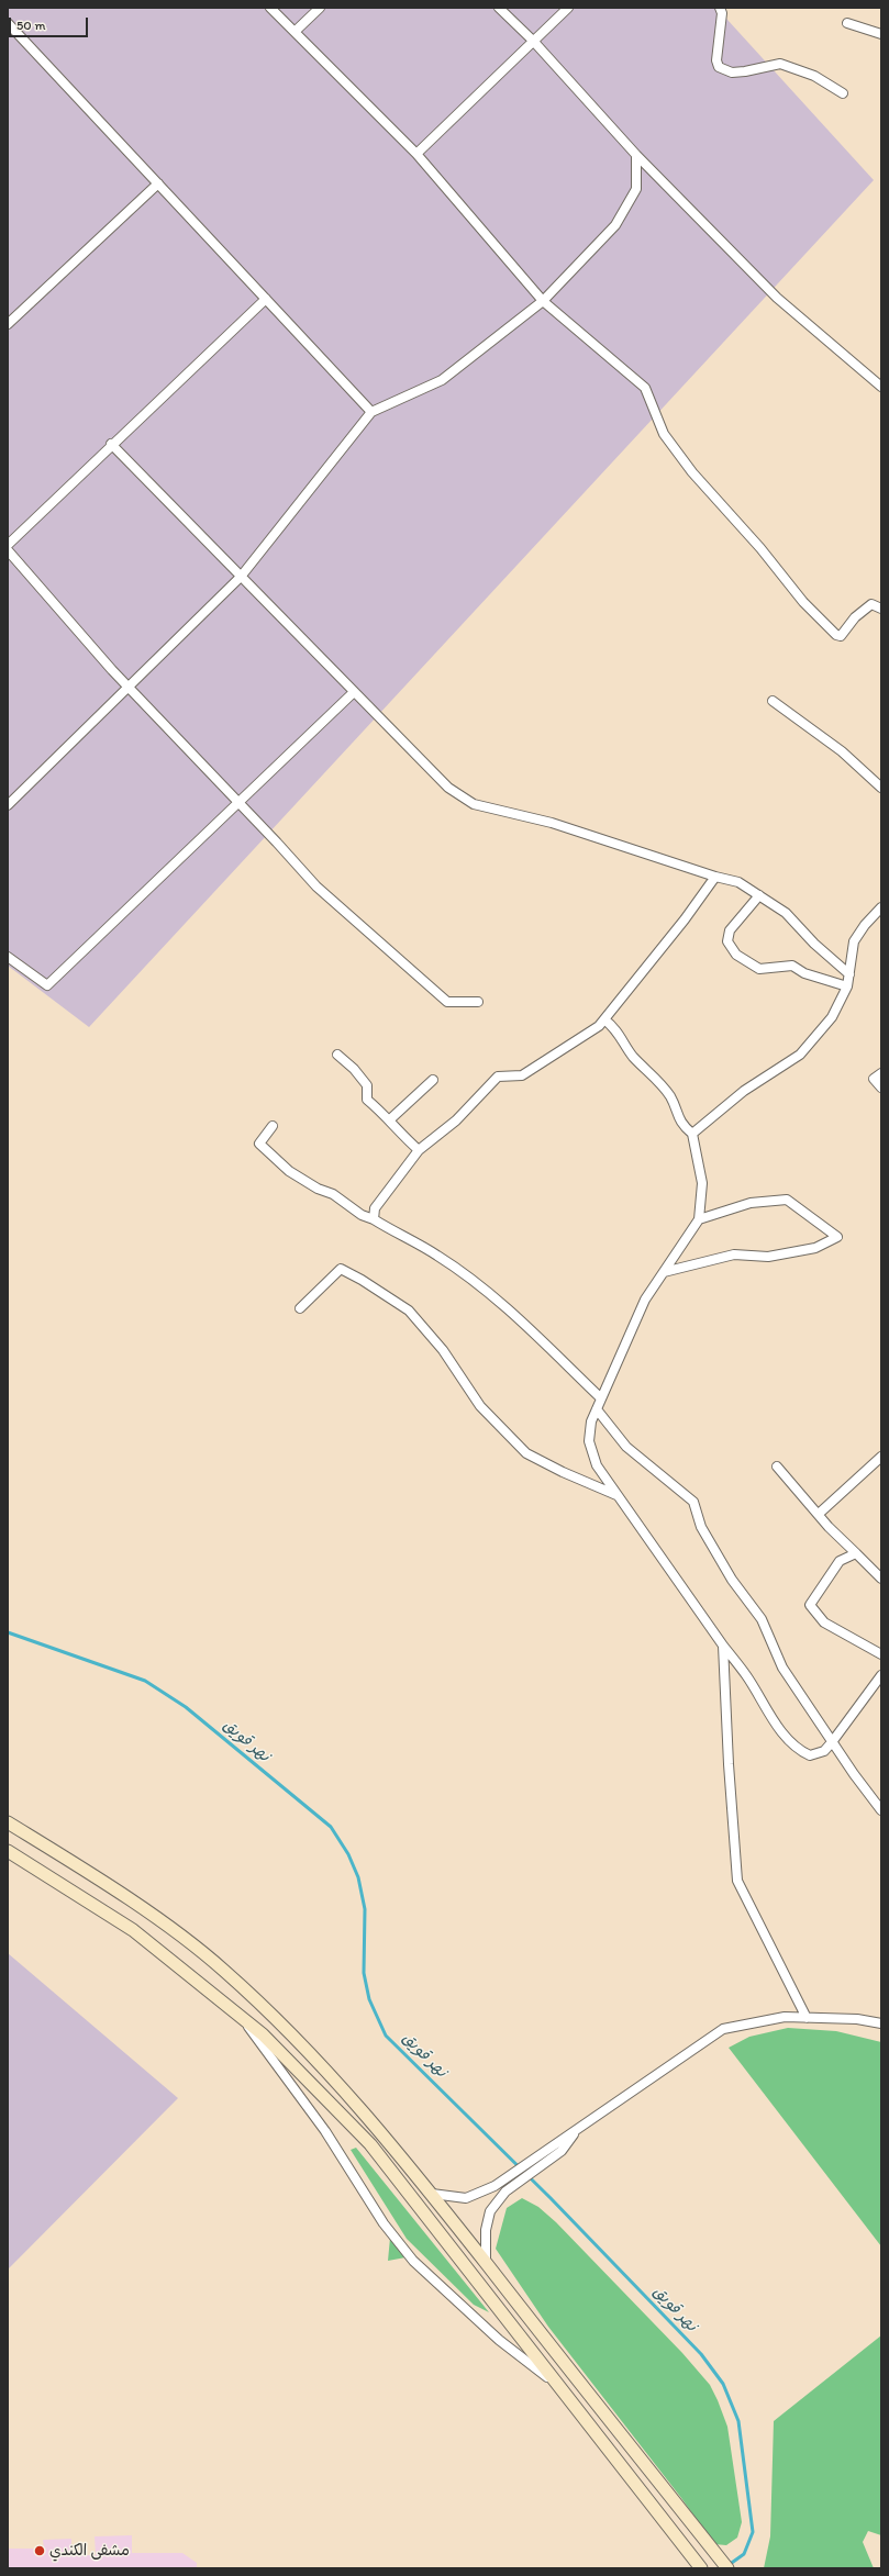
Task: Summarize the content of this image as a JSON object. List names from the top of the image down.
{
  "water": ["نهر قويق"],
  "places": ["مشفى الكندي"],
  "scale_bar": "50 m"
}
